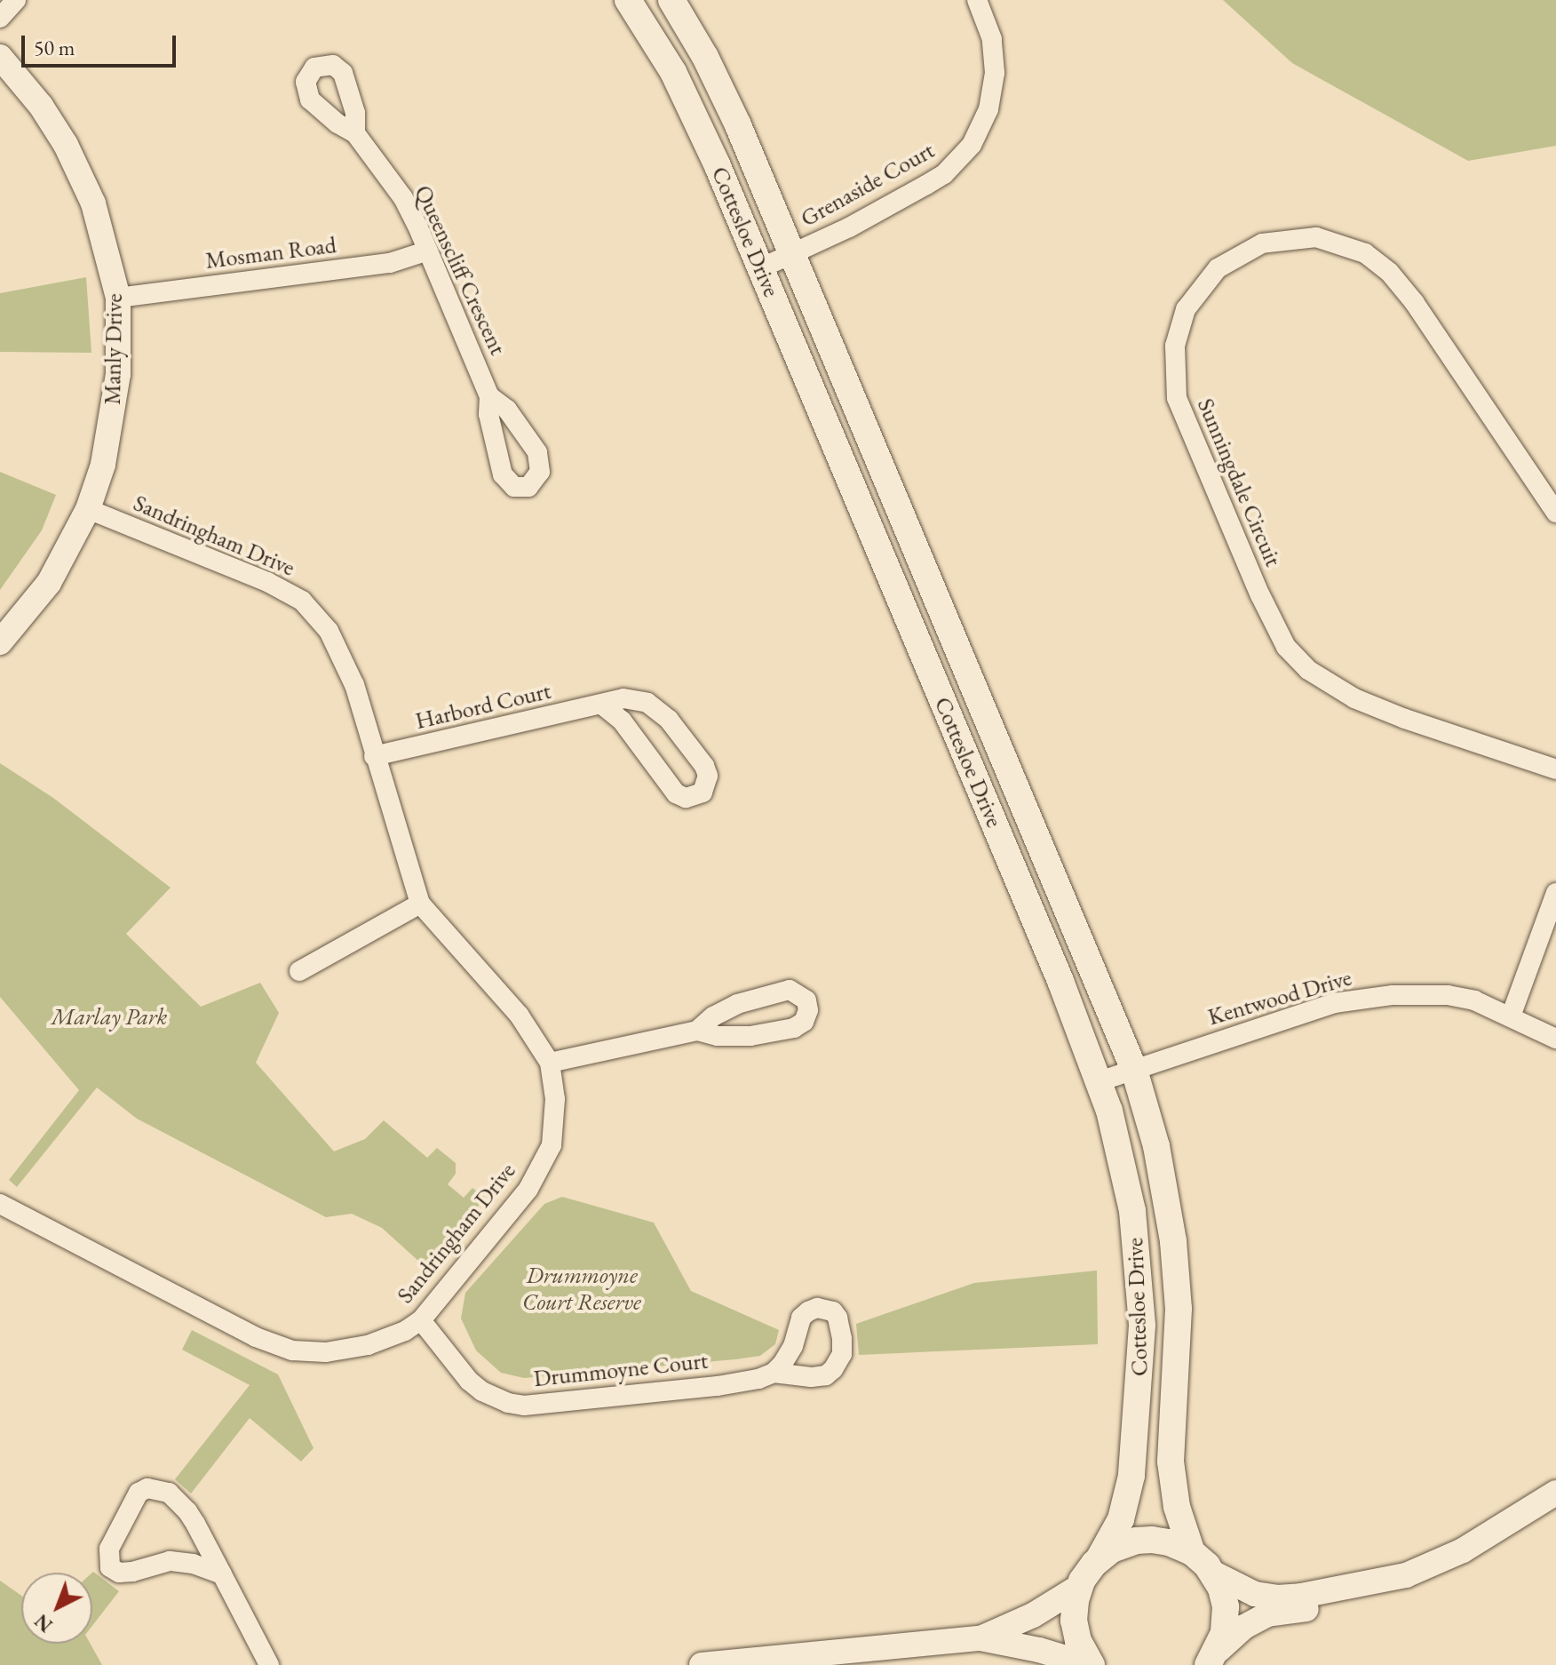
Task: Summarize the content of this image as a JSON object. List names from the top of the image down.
{
  "streets": {
    "main road": ["Cottesloe Drive"],
    "street": [
      "Grenaside Court",
      "Mosman Road",
      "Queenscliff Crescent",
      "Manly Drive",
      "Sunningdale Circuit",
      "Sandringham Drive",
      "Harbord Court",
      "Kentwood Drive",
      "Drummoyne Court"
    ]
  },
  "crossings": [
    ["Grenaside Court", "Cottesloe Drive"],
    ["Cottesloe Drive", "Kentwood Drive"],
    ["Mosman Road", "Queenscliff Crescent"],
    ["Mosman Road", "Manly Drive"],
    ["Manly Drive", "Sandringham Drive"],
    ["Sandringham Drive", "Harbord Court"],
    ["Sandringham Drive", "Drummoyne Court"]
  ],
  "parks": ["Marlay Park", "Drummoyne Court Reserve"],
  "scale_bar": "50 m",
  "north": "bottom left"
}
